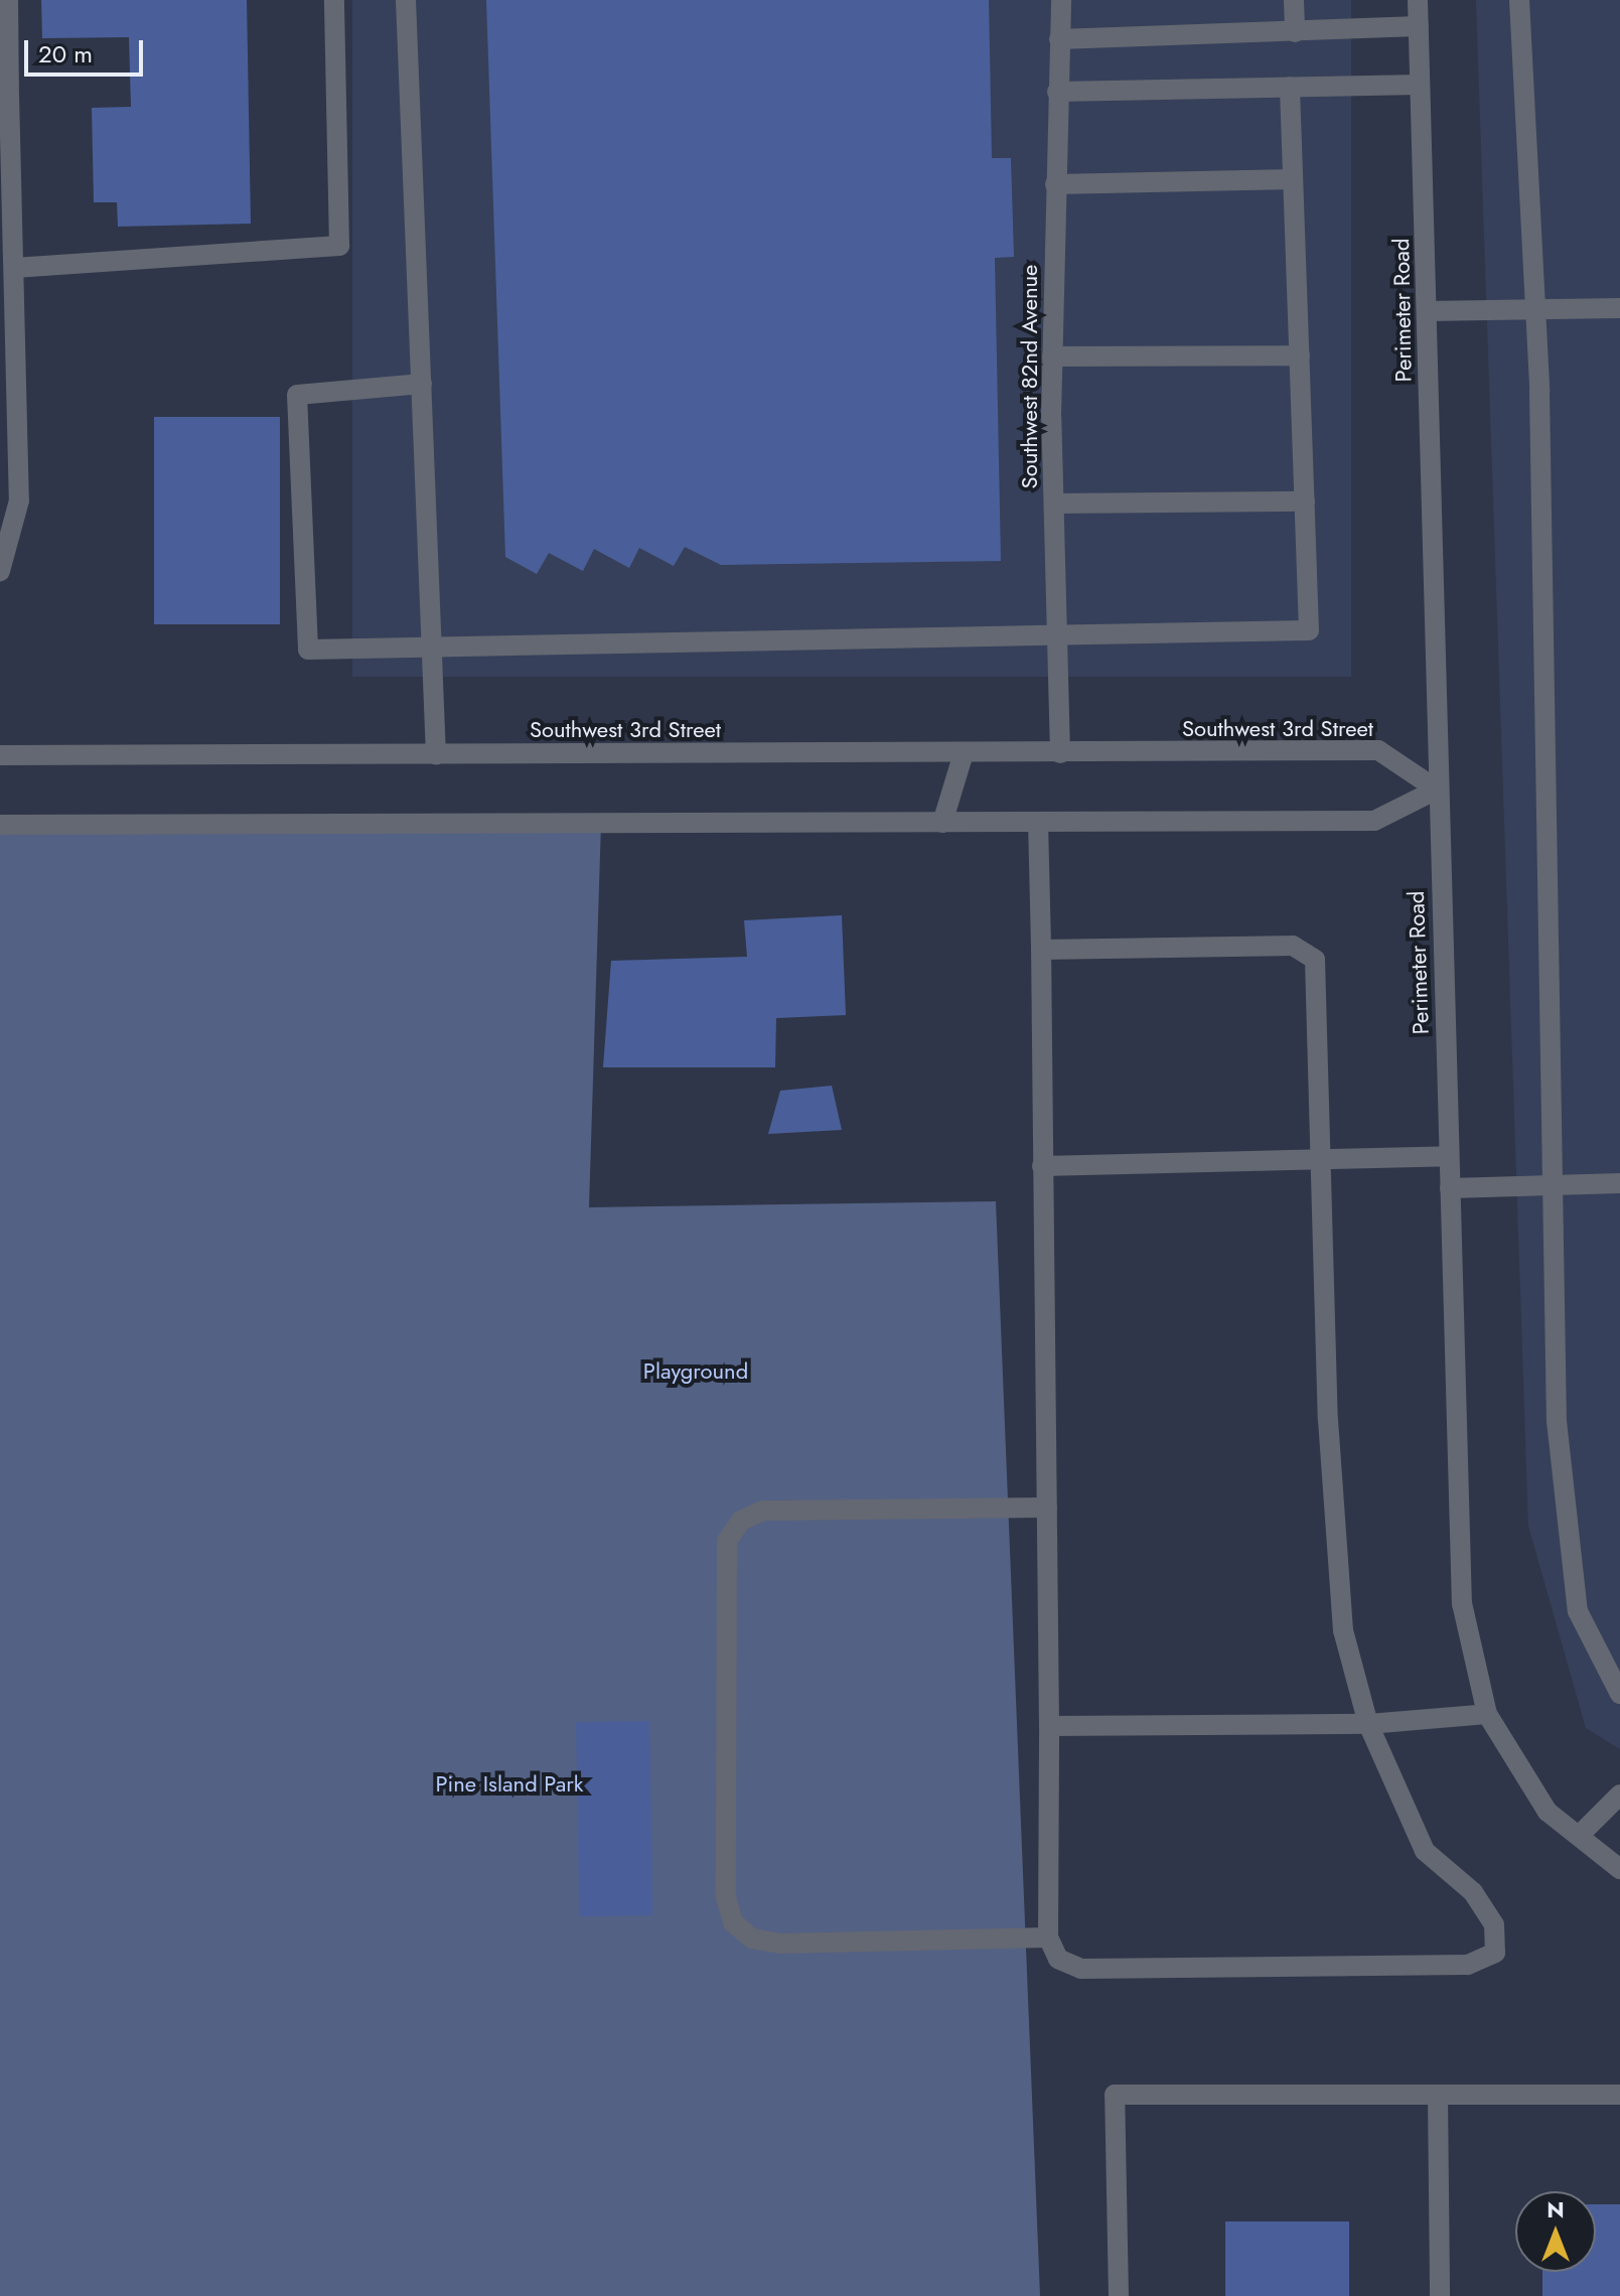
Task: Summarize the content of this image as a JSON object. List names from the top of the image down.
{
  "streets": {
    "street": ["Perimeter Road", "Southwest 82nd Avenue", "Southwest 3rd Street"]
  },
  "crossings": [
    ["Perimeter Road", "Southwest 3rd Street"],
    ["Southwest 82nd Avenue", "Southwest 3rd Street"]
  ],
  "parks": ["Playground", "Pine Island Park"],
  "scale_bar": "20 m",
  "north": "top"
}
